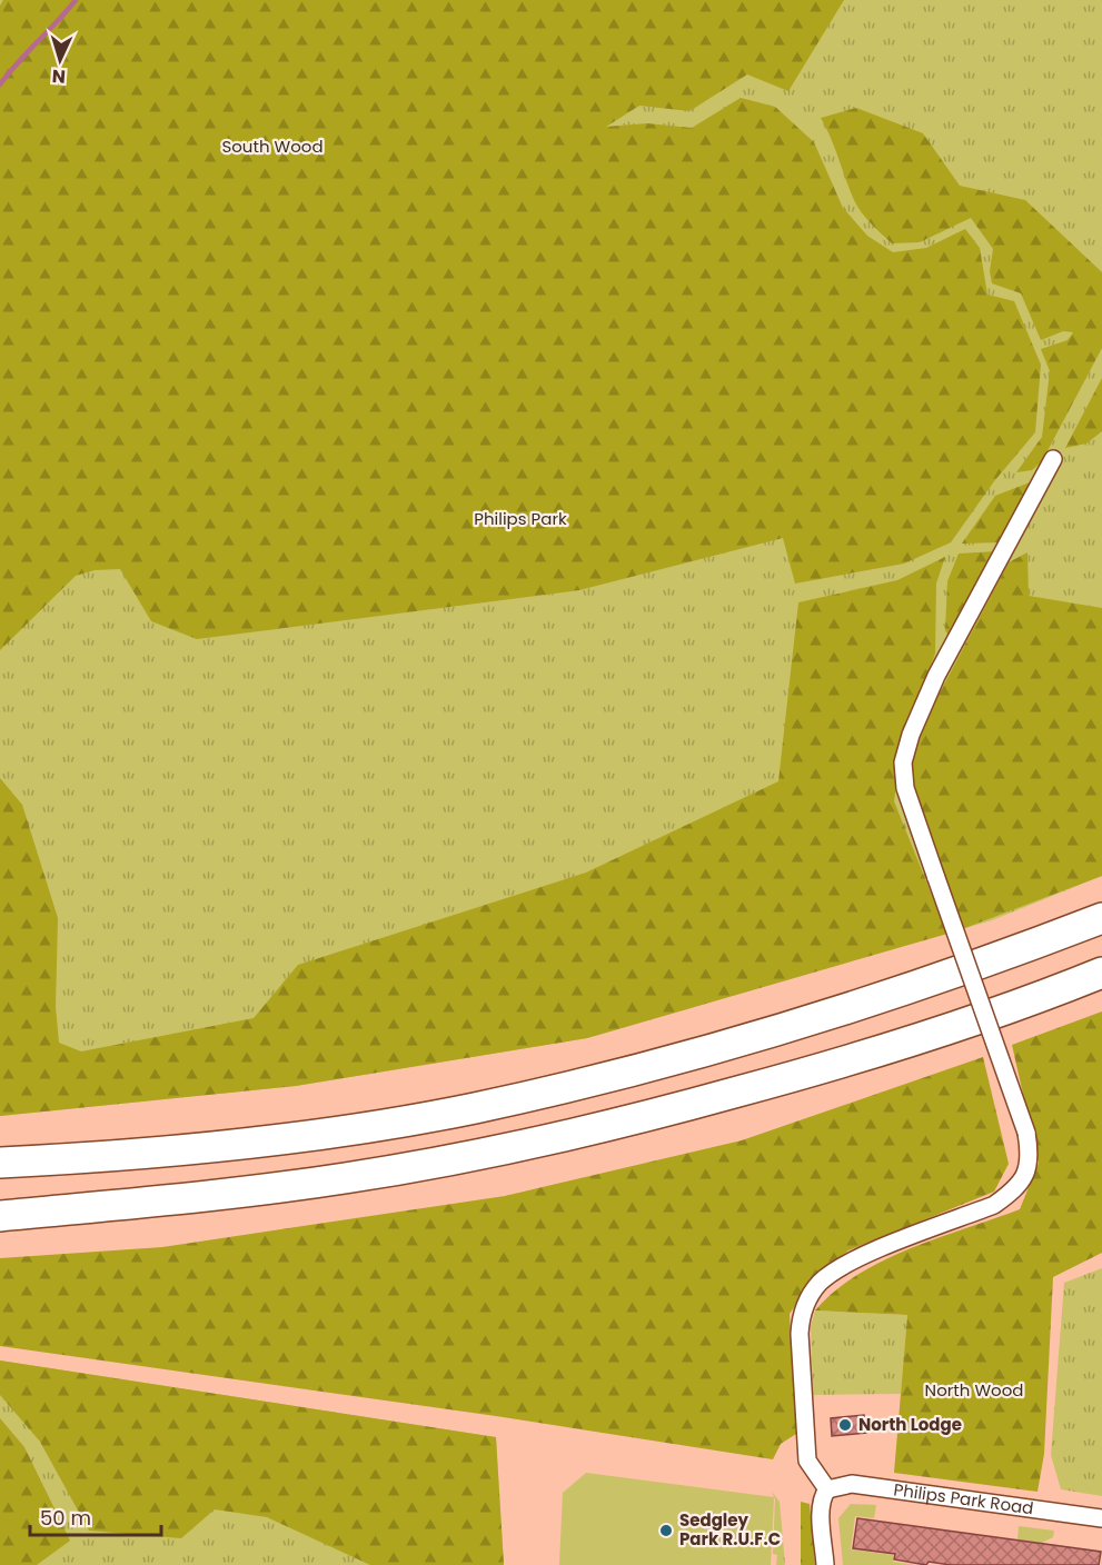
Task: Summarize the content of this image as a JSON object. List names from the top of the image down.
{
  "streets": {
    "street": ["Philips Park Road"]
  },
  "parks": ["South Wood", "Philips Park", "North Wood"],
  "places": ["North Lodge", "Sedgley Park R.U.F.C"],
  "scale_bar": "50 m",
  "north": "bottom"
}
